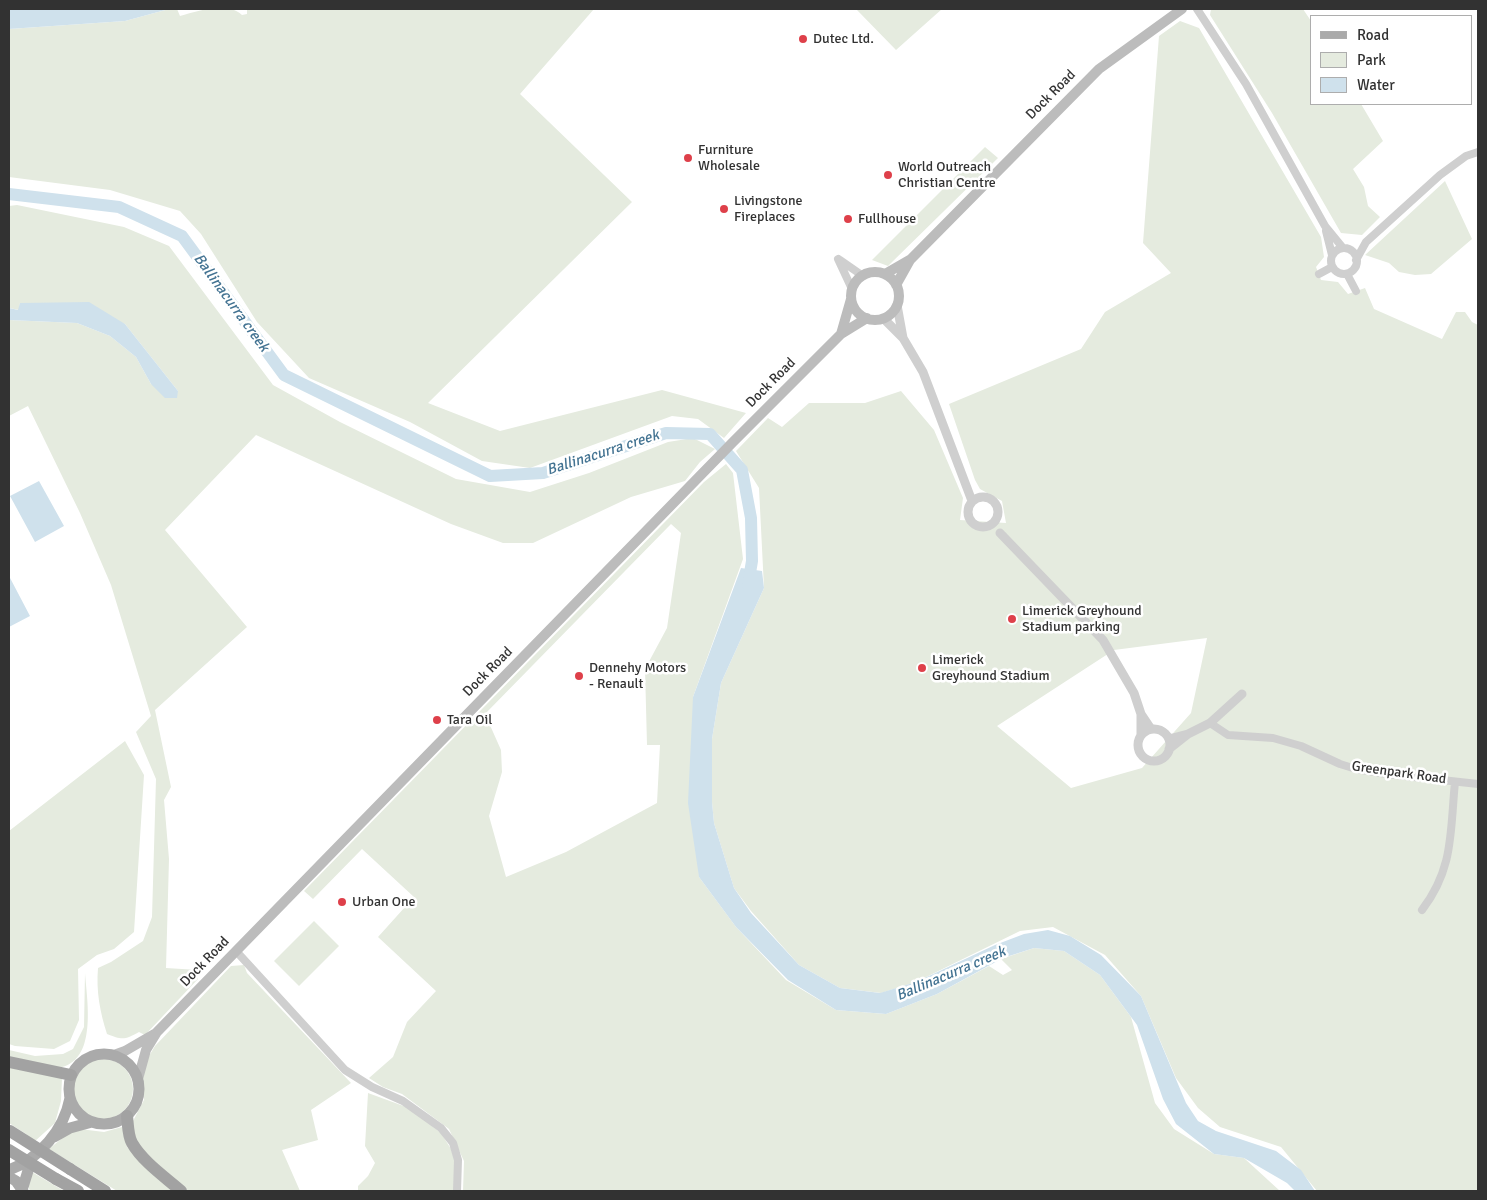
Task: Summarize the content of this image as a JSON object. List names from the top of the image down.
{
  "streets": {
    "main road": ["Dock Road"],
    "street": ["Greenpark Road"]
  },
  "water": ["Ballinacurra creek"],
  "places": [
    "Dutec Ltd.",
    "Furniture Wholesale",
    "World Outreach Christian Centre",
    "Livingstone Fireplaces",
    "Fullhouse",
    "Limerick Greyhound Stadium parking",
    "Limerick Greyhound Stadium",
    "Dennehy Motors - Renault",
    "Tara Oil",
    "Urban One"
  ],
  "legend": ["Road", "Park", "Water"]
}
